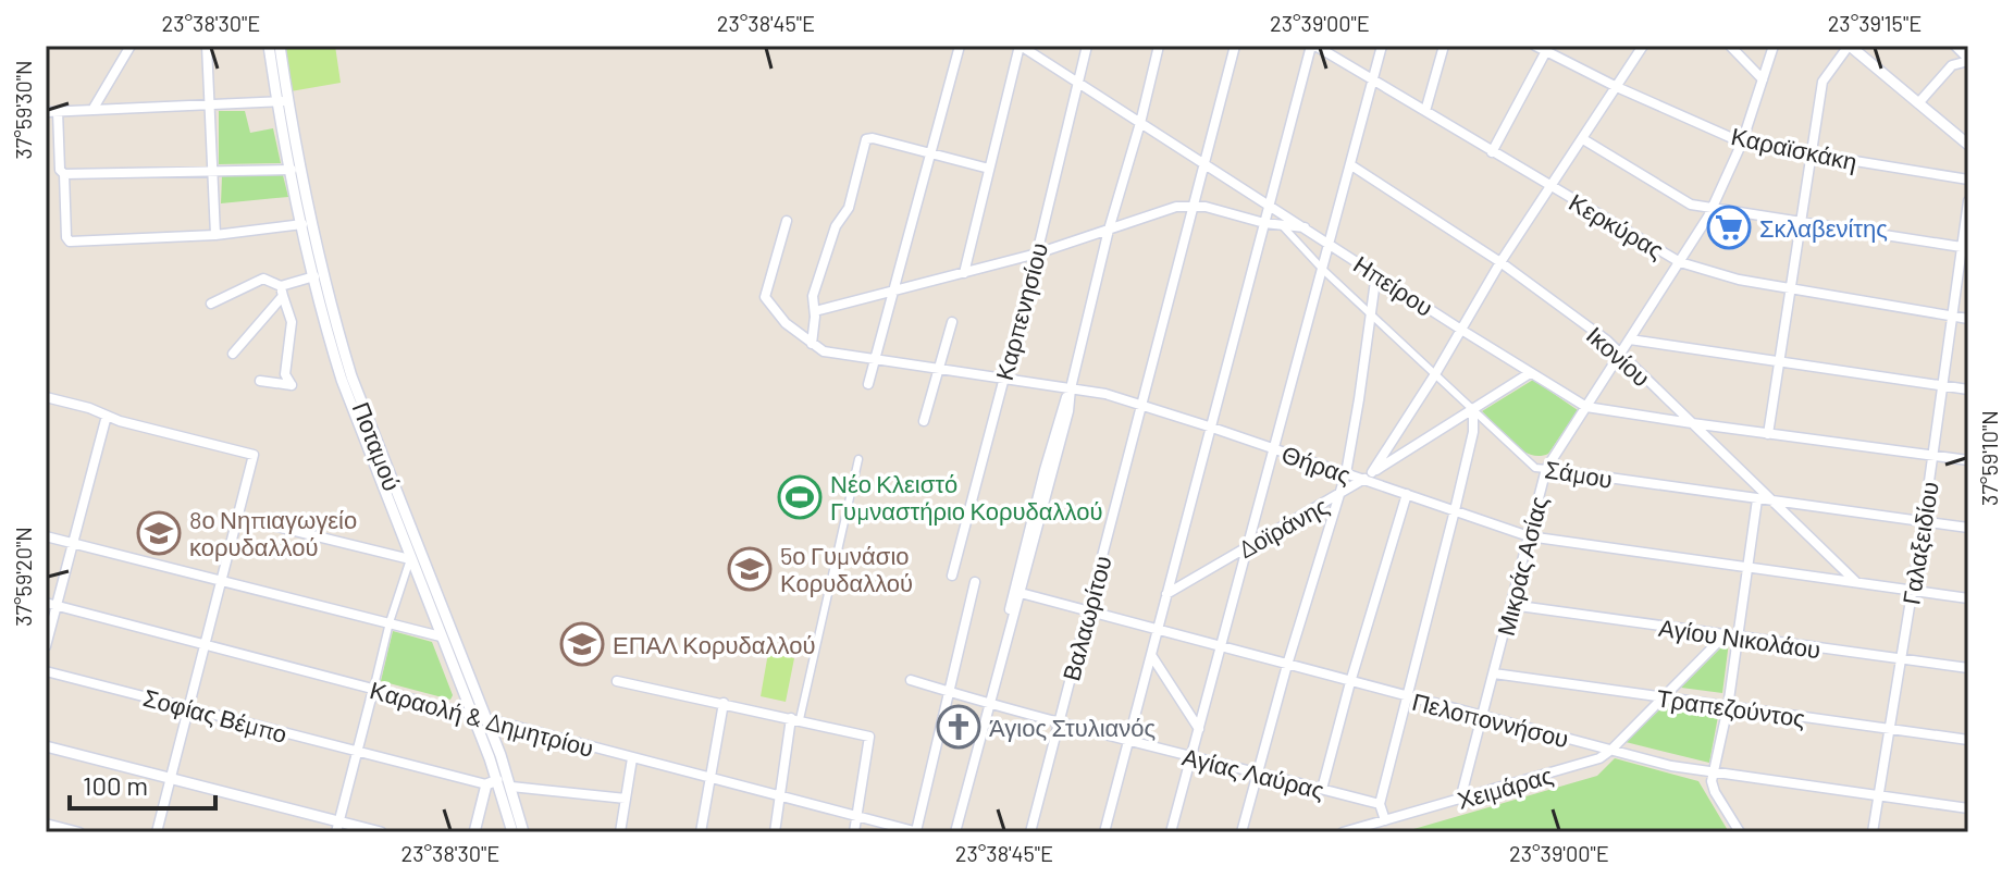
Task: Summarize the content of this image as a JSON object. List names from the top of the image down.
{
  "streets": {
    "street": [
      "Καραϊσκάκη",
      "Κερκύρας",
      "Ηπείρου",
      "Καρπενησίου",
      "Ικονίου",
      "Ποταμού",
      "Θήρας",
      "Σάμου",
      "Δοϊράνης",
      "Γαλαξειδίου",
      "Μικράς Ασίας",
      "Βαλαωρίτου",
      "Αγίου Νικολάου",
      "Τραπεζούντος",
      "Σοφίας Βέμπο",
      "Καραολή & Δημητρίου",
      "Πελοποννήσου",
      "Αγίας Λαύρας",
      "Χειμάρας"
    ]
  },
  "crossings": [
    ["Καραϊσκάκη", "Μικράς Ασίας"],
    ["Κερκύρας", "Γαλαξειδίου"],
    ["Κερκύρας", "Μικράς Ασίας"],
    ["Ηπείρου", "Καρπενησίου"],
    ["Ηπείρου", "Ικονίου"],
    ["Ηπείρου", "Δοϊράνης"],
    ["Ηπείρου", "Γαλαξειδίου"],
    ["Ηπείρου", "Μικράς Ασίας"],
    ["Ηπείρου", "Βαλαωρίτου"],
    ["Καρπενησίου", "Θήρας"],
    ["Ικονίου", "Θήρας"],
    ["Ικονίου", "Σάμου"],
    ["Ικονίου", "Μικράς Ασίας"],
    ["Ποταμού", "Σοφίας Βέμπο"],
    ["Ποταμού", "Καραολή & Δημητρίου"],
    ["Θήρας", "Δοϊράνης"],
    ["Θήρας", "Γαλαξειδίου"],
    ["Θήρας", "Μικράς Ασίας"],
    ["Θήρας", "Βαλαωρίτου"],
    ["Σάμου", "Δοϊράνης"],
    ["Σάμου", "Γαλαξειδίου"],
    ["Σάμου", "Μικράς Ασίας"],
    ["Γαλαξειδίου", "Αγίου Νικολάου"],
    ["Γαλαξειδίου", "Τραπεζούντος"],
    ["Γαλαξειδίου", "Πελοποννήσου"],
    ["Μικράς Ασίας", "Αγίου Νικολάου"],
    ["Μικράς Ασίας", "Τραπεζούντος"],
    ["Μικράς Ασίας", "Πελοποννήσου"],
    ["Μικράς Ασίας", "Χειμάρας"],
    ["Βαλαωρίτου", "Πελοποννήσου"],
    ["Βαλαωρίτου", "Αγίας Λαύρας"],
    ["Αγίου Νικολάου", "Χειμάρας"],
    ["Τραπεζούντος", "Χειμάρας"],
    ["Πελοποννήσου", "Χειμάρας"]
  ],
  "places": {
    "supermarket": ["Σκλαβενίτης"],
    "sports": ["Νέο Κλειστό Γυμναστήριο Κορυδαλλού"],
    "school or university": ["8ο Νηπιαγωγείο κορυδαλλού", "5ο Γυμνάσιο Κορυδαλλού", "ΕΠΑΛ Κορυδαλλού"],
    "church": ["Άγιος Στυλιανός"]
  },
  "scale_bar": "100 m",
  "coordinates": [
    "23°38'30\"E",
    "23°38'45\"E",
    "23°39'00\"E",
    "23°39'15\"E",
    "37°59'30\"N",
    "37°59'10\"N",
    "37°59'20\"N"
  ]
}
